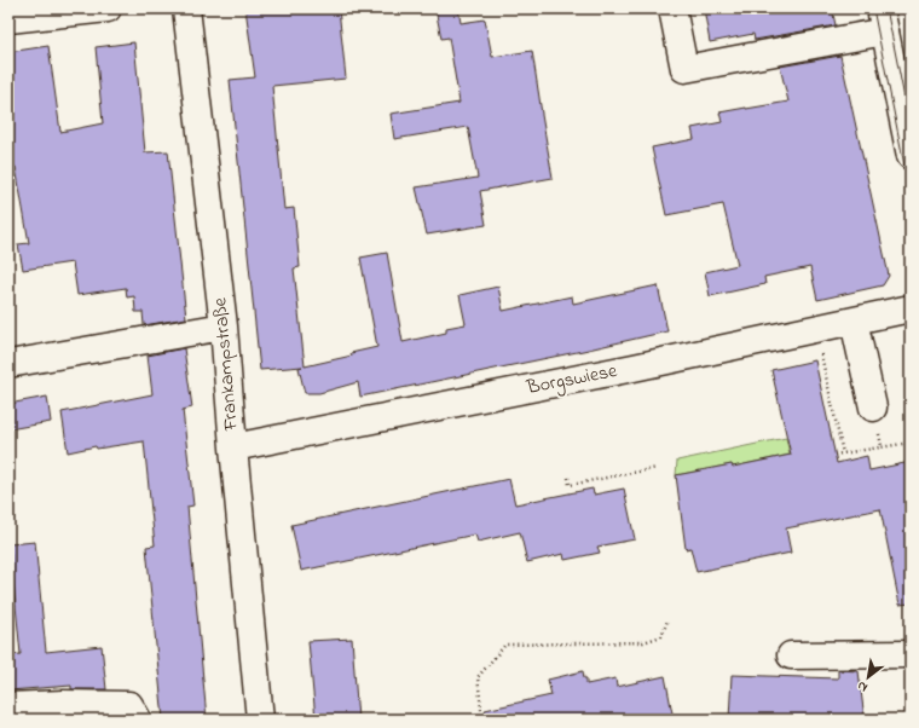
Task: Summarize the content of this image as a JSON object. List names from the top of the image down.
{
  "streets": {
    "street": ["Frankampstraße", "Borgswiese"]
  },
  "crossings": [
    ["Frankampstraße", "Borgswiese"]
  ],
  "north": "bottom left"
}
